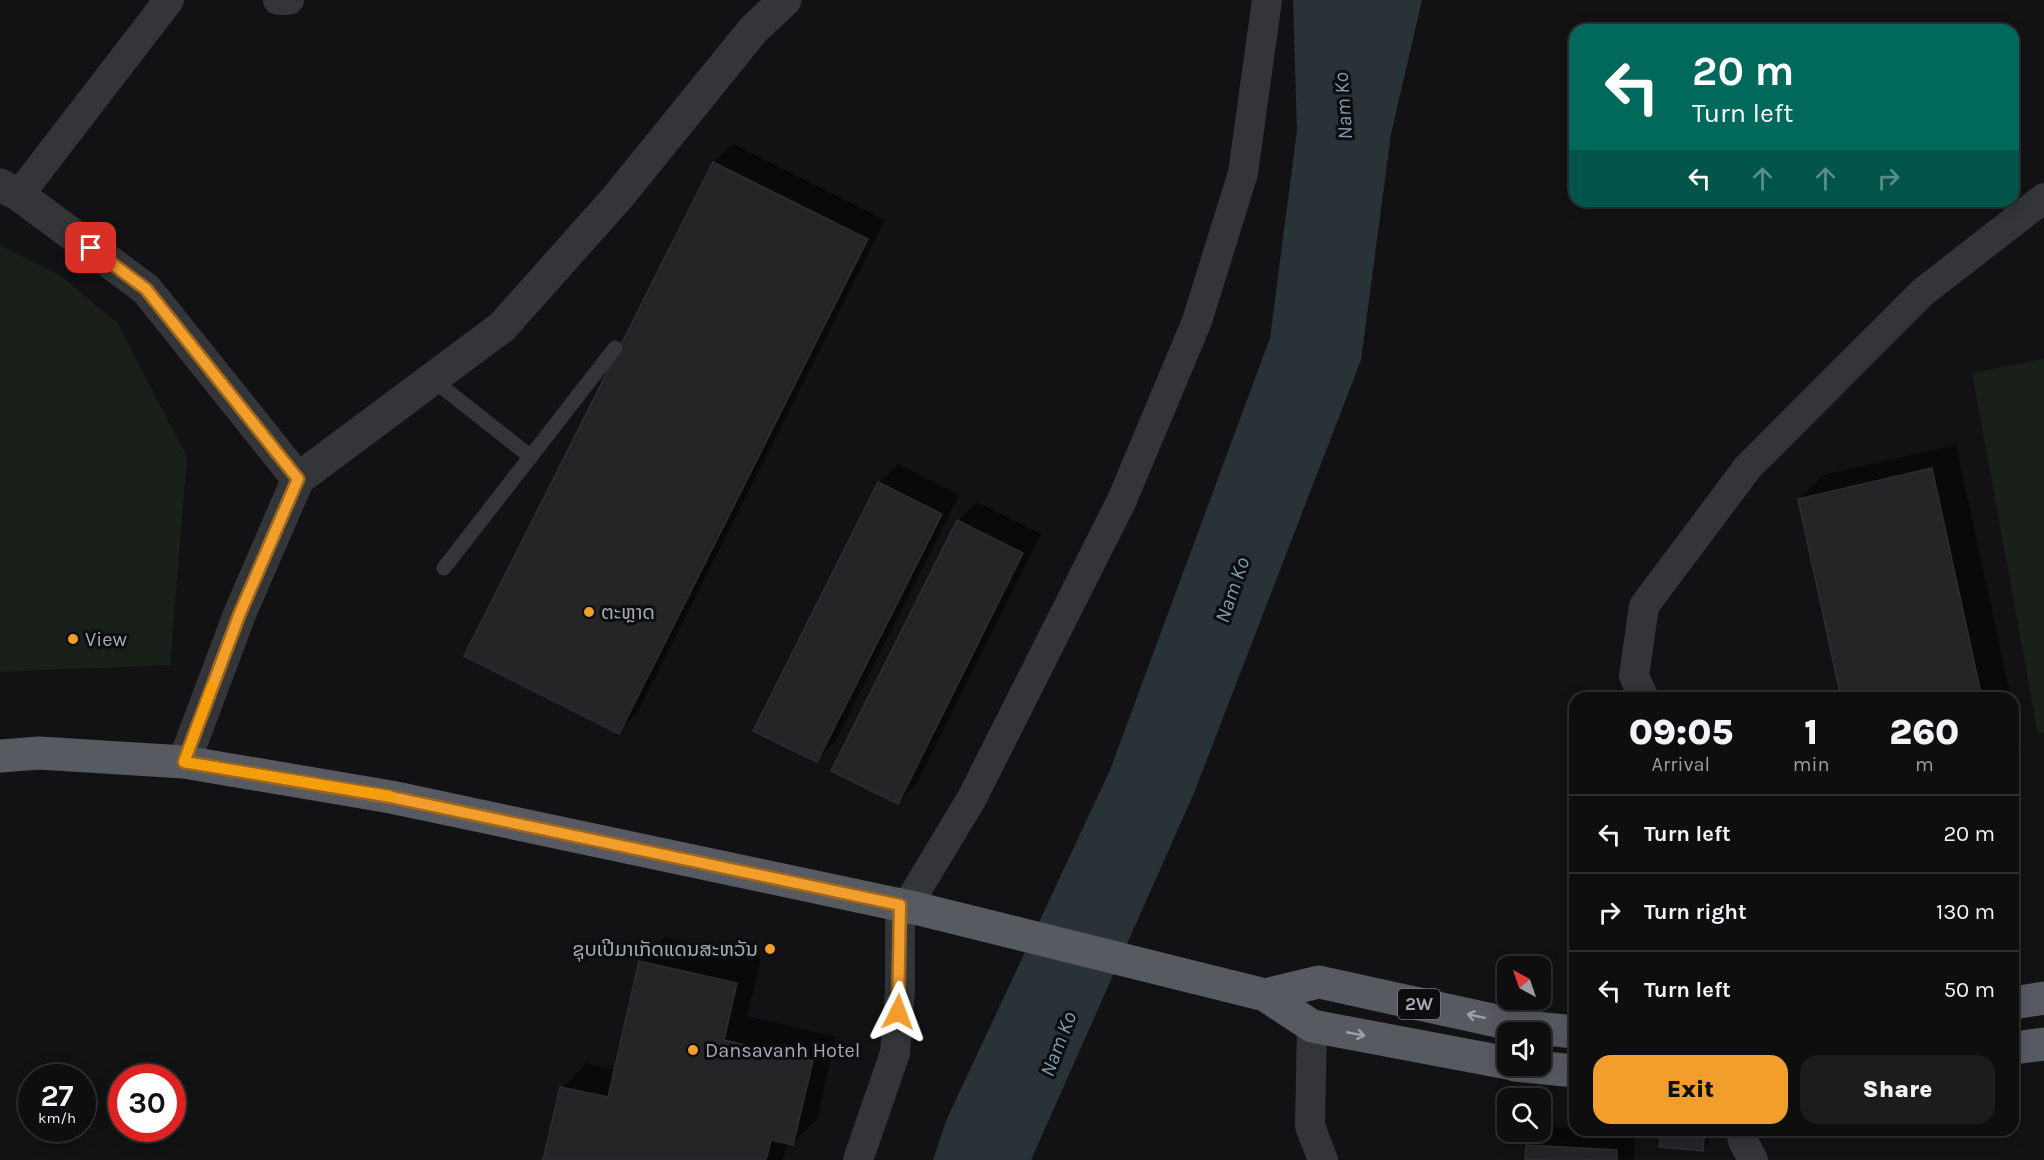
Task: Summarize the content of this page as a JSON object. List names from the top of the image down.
{
  "streets": {
    "highway": ["2W"]
  },
  "water": ["Nam Ko"],
  "places": [
    "ຕະຫຼາດ",
    "View",
    "ຊຸບເປີມາເກັດແດນສະຫວັນ",
    "Dansavanh Hotel"
  ],
  "north": "top left",
  "page": {
    "turn": ["20 m", "Turn left"],
    "eta": [
      "09:05",
      "Arrival",
      "1",
      "min",
      "260",
      "m"
    ],
    "list": [
      {
        "name": "Turn left",
        "value": "20 m"
      },
      {
        "name": "Turn right",
        "value": "130 m"
      },
      {
        "name": "Turn left",
        "value": "50 m"
      }
    ],
    "buttons": ["Exit", "Share"],
    "speed": "27 km/h",
    "limit": "30"
  }
}
